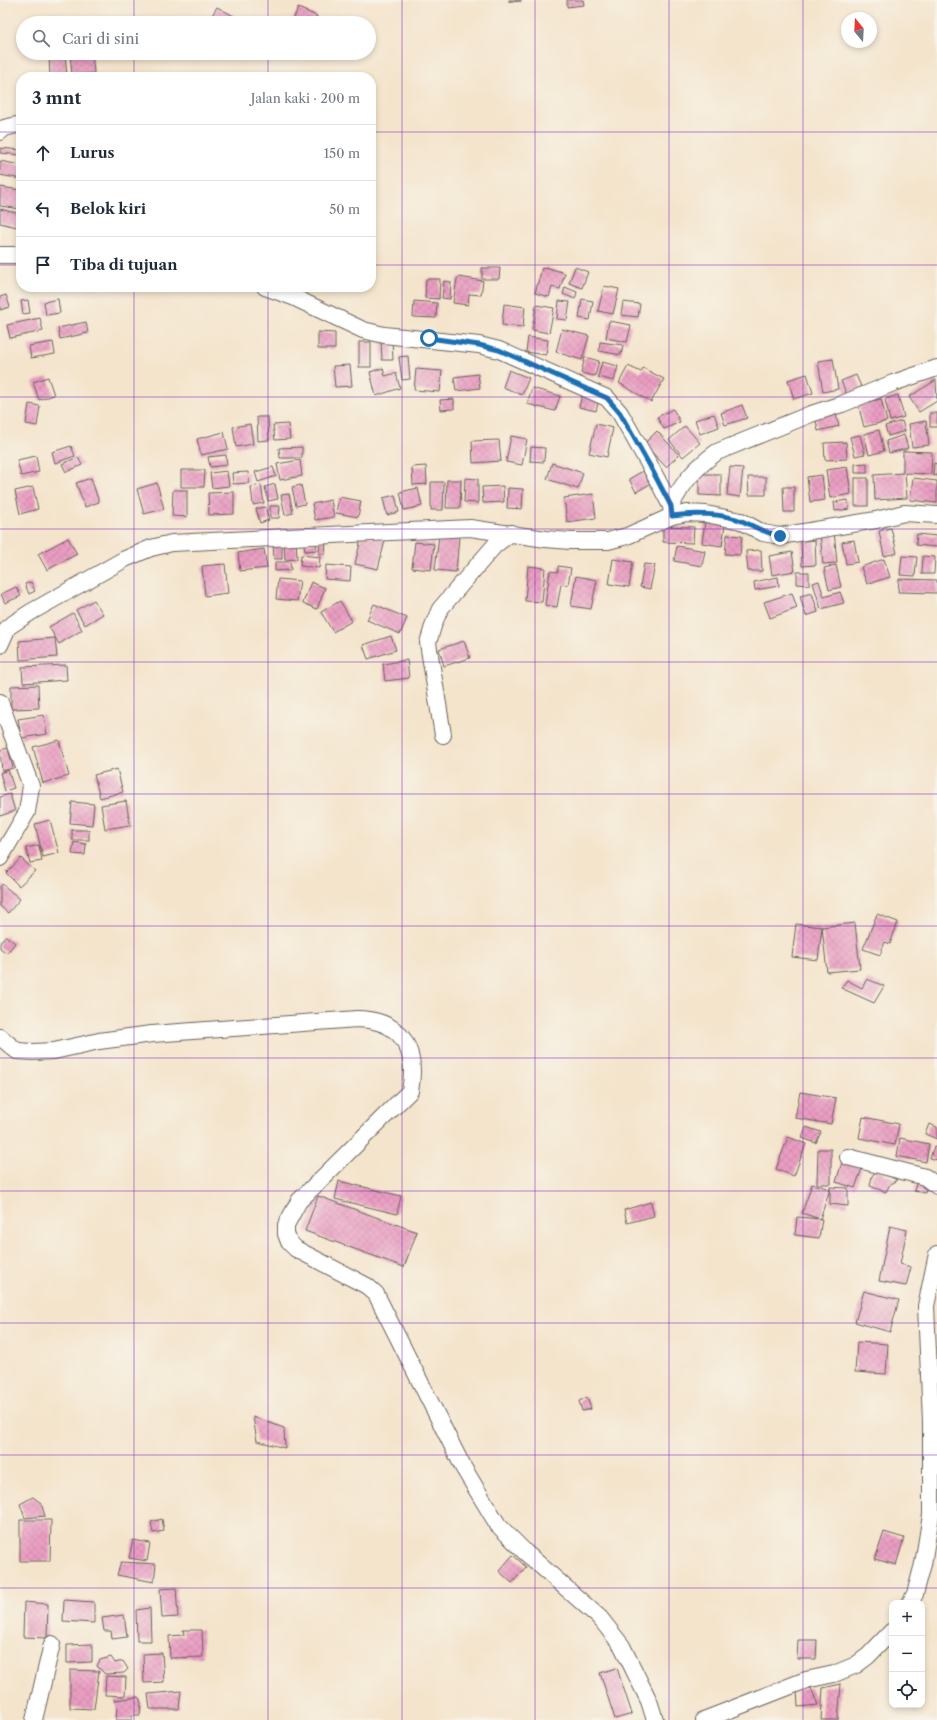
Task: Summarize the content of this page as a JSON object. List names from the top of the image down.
{
  "north": "top",
  "page": {
    "search": "Cari di sini",
    "heading": ["3 mnt", "Jalan kaki · 200 m"],
    "list": [
      ["Lurus", "150 m"],
      ["Belok kiri", "50 m"],
      "Tiba di tujuan"
    ],
    "map_buttons": ["+", "−"]
  }
}
